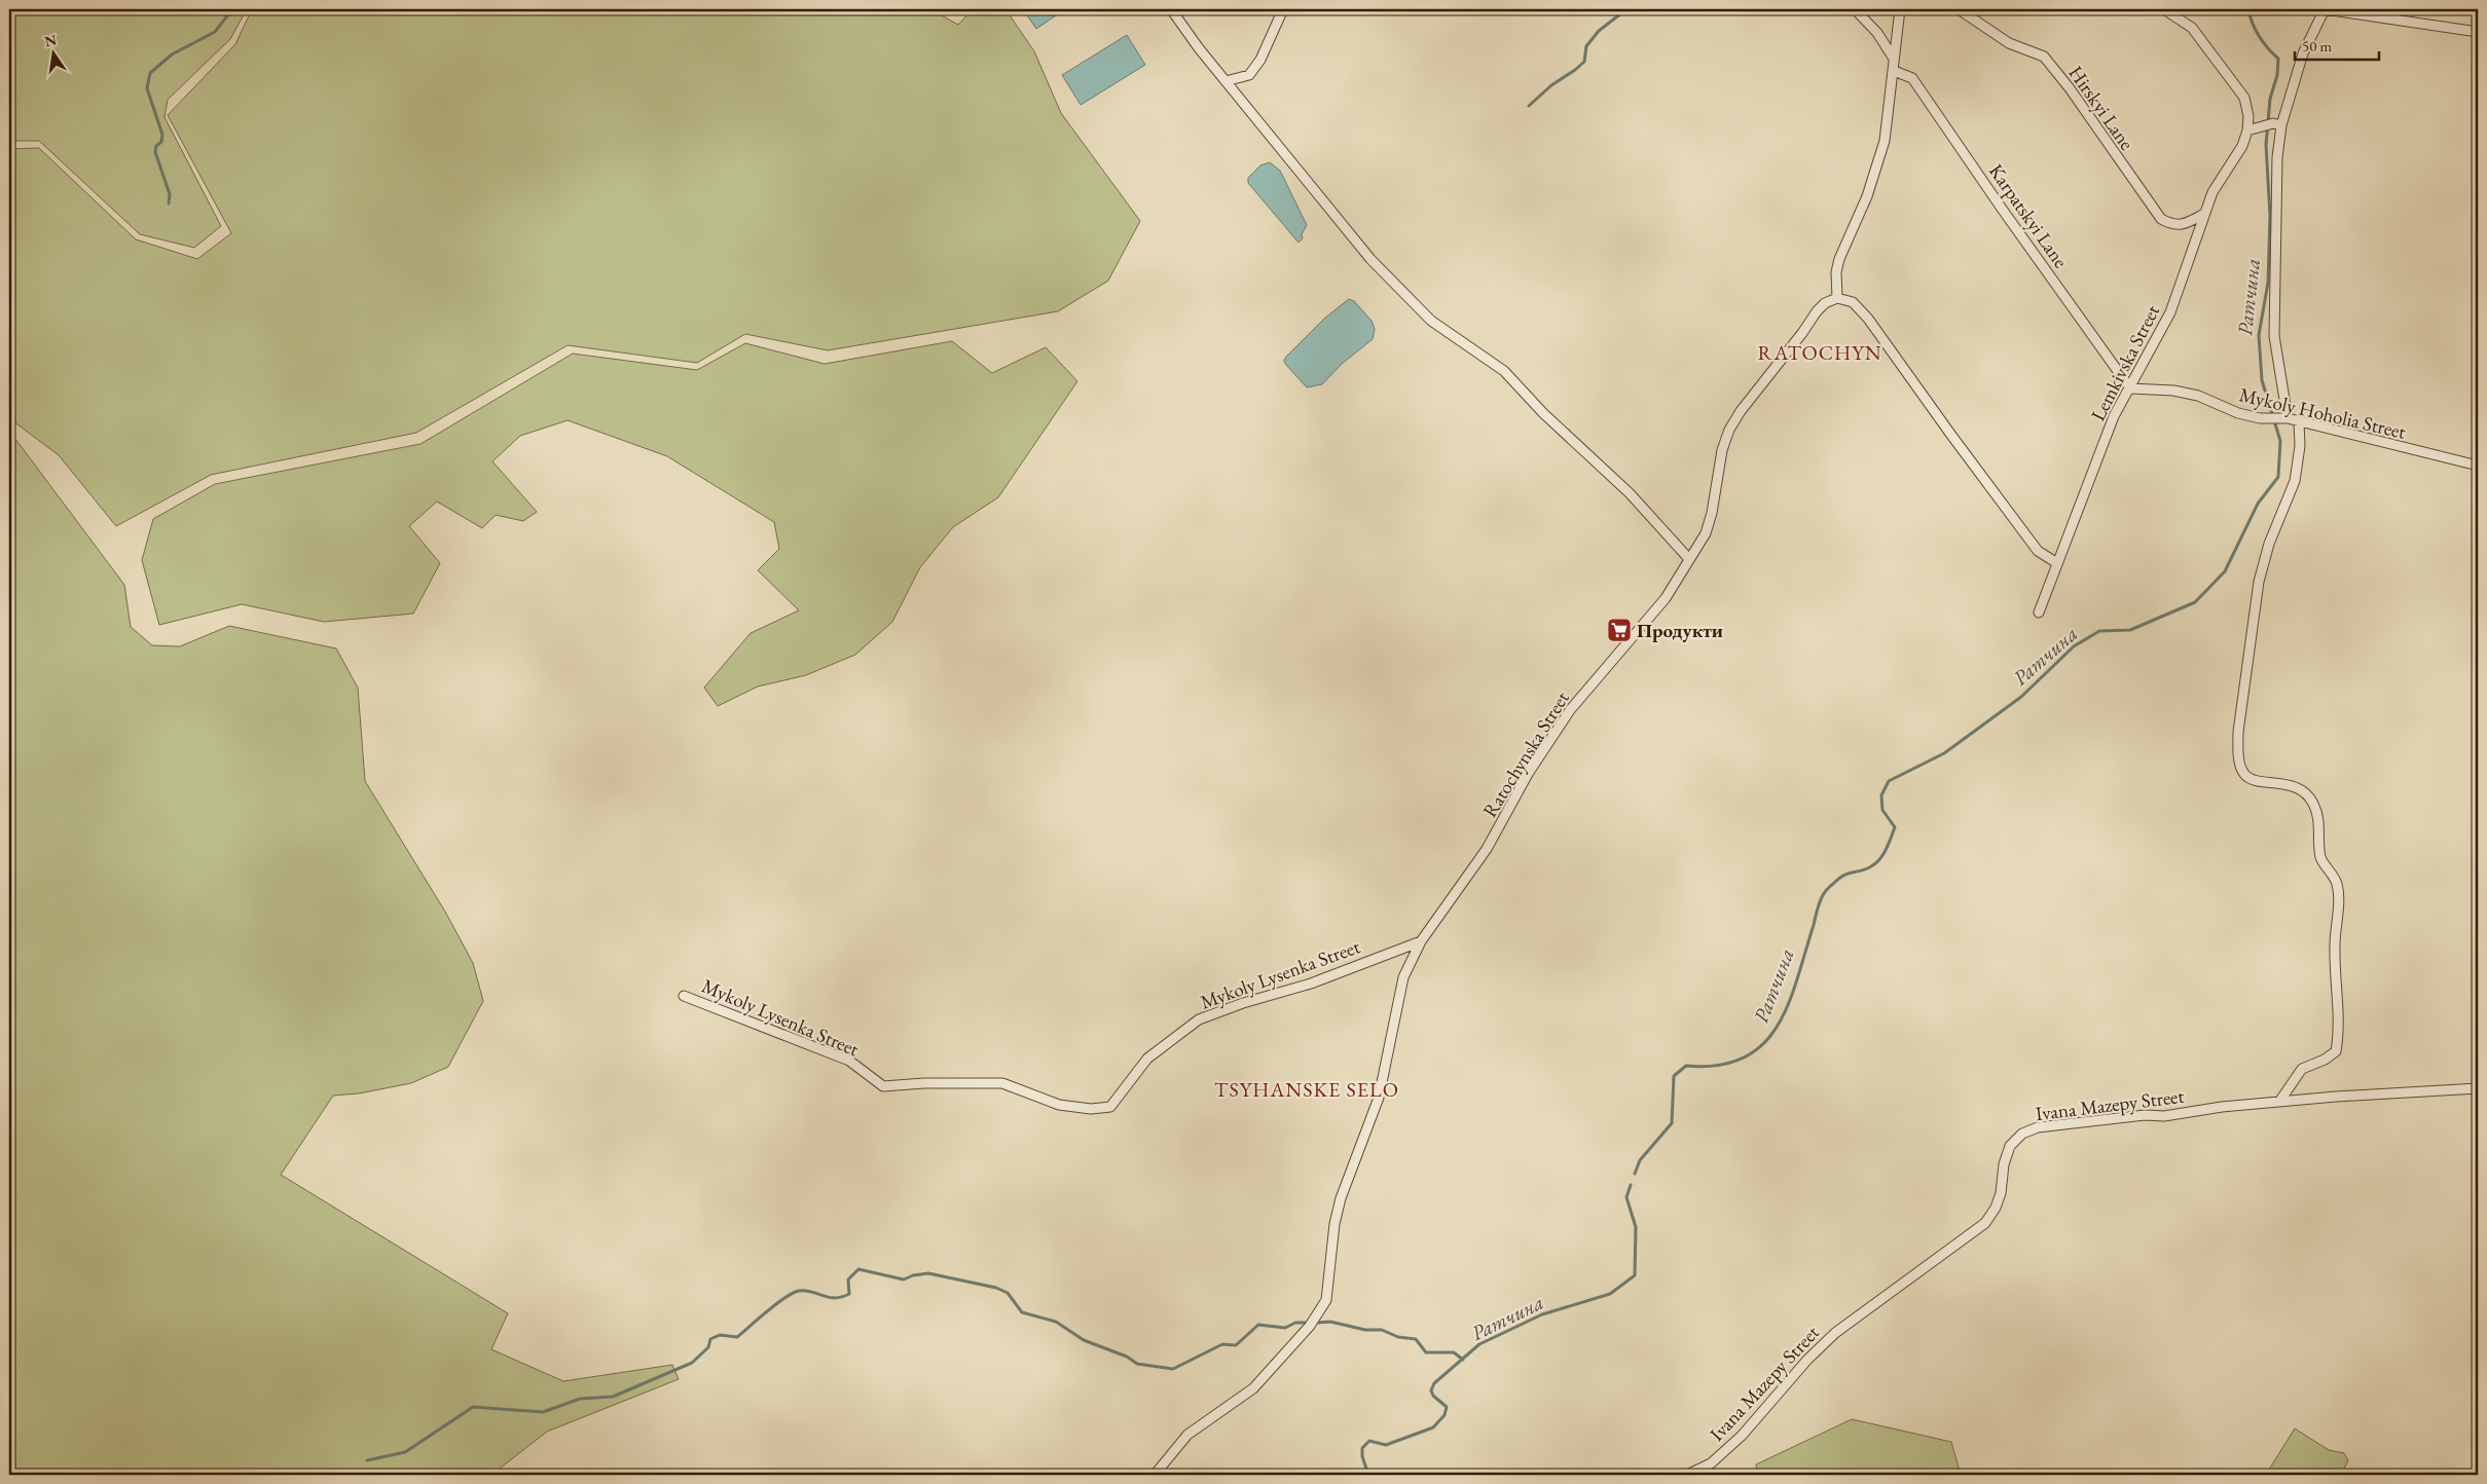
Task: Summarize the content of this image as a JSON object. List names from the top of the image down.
{
  "streets": {
    "street": [
      "Hirskyi Lane",
      "Karpatskyi Lane",
      "Lemkivska Street",
      "Mykoly Hoholia Street",
      "Ratochynska Street",
      "Mykoly Lysenka Street",
      "Ivana Mazepy Street"
    ]
  },
  "crossings": [
    ["Hirskyi Lane", "Lemkivska Street"],
    ["Karpatskyi Lane", "Lemkivska Street"],
    ["Karpatskyi Lane", "Mykoly Hoholia Street"],
    ["Lemkivska Street", "Mykoly Hoholia Street"],
    ["Ratochynska Street", "Mykoly Lysenka Street"]
  ],
  "districts": ["RATOCHYN", "TSYHANSKE SELO"],
  "water": ["Ратчина"],
  "places": {
    "supermarket": ["Продукти"]
  },
  "scale_bar": "50 m",
  "north": "top"
}
